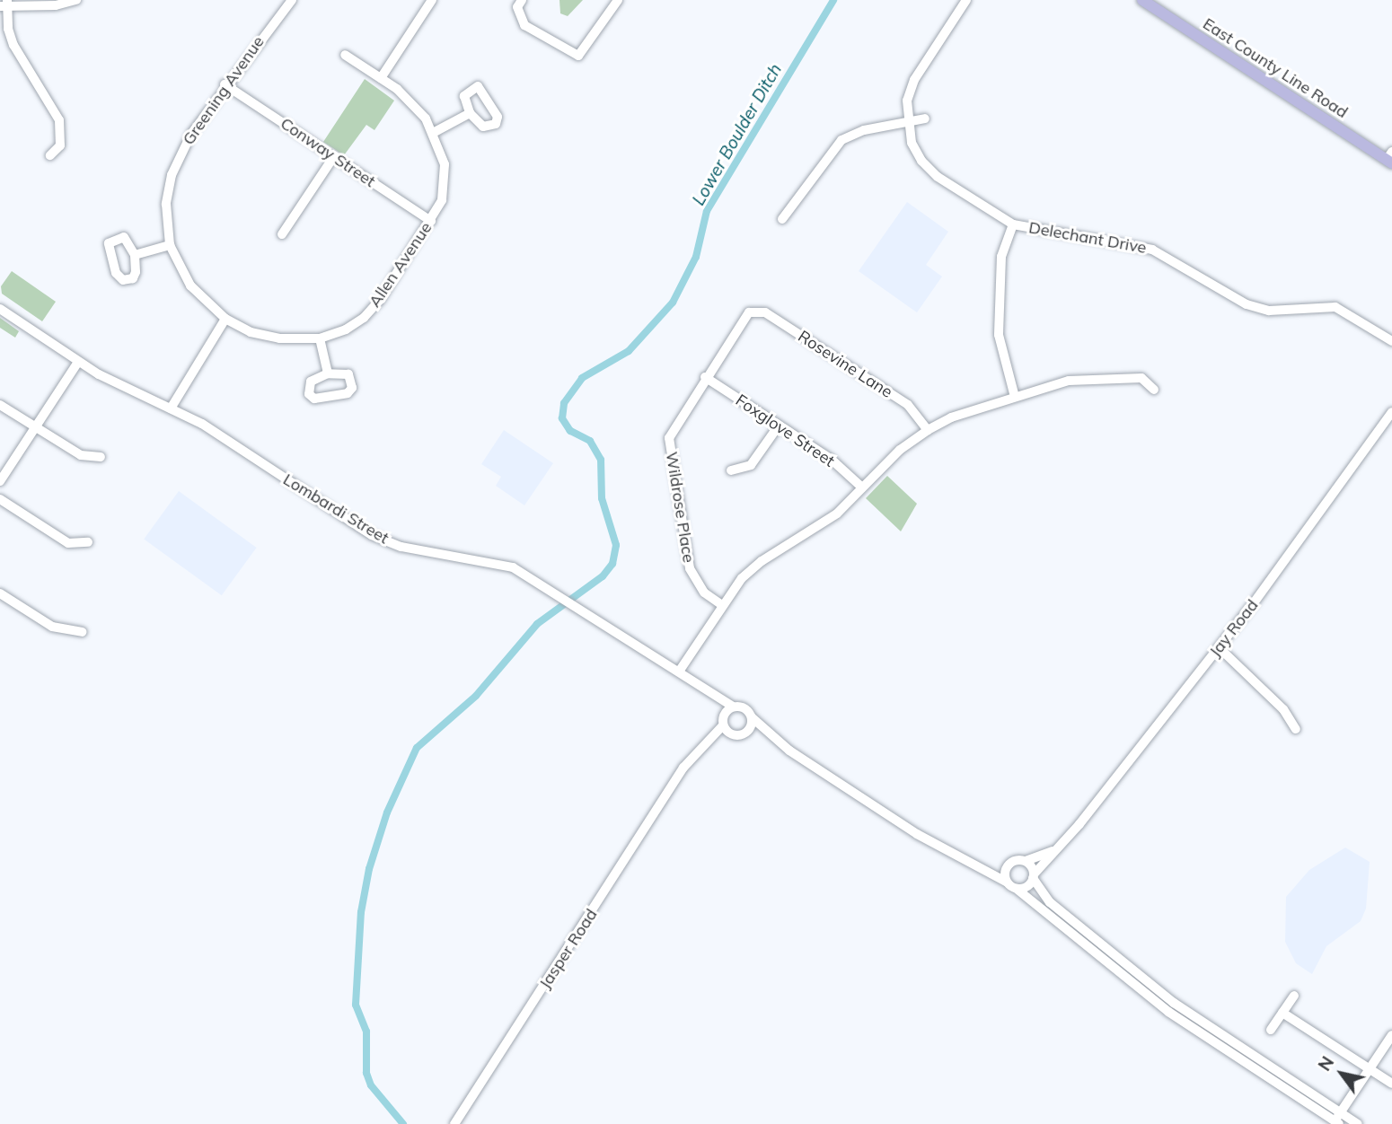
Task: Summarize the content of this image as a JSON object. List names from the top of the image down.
{
  "streets": {
    "main road": ["East County Line Road"],
    "street": [
      "Greening Avenue",
      "Conway Street",
      "Delechant Drive",
      "Allen Avenue",
      "Rosevine Lane",
      "Foxglove Street",
      "Wildrose Place",
      "Lombardi Street",
      "Jay Road",
      "Jasper Road"
    ]
  },
  "crossings": [
    ["Greening Avenue", "Conway Street"],
    ["Greening Avenue", "Allen Avenue"],
    ["Conway Street", "Allen Avenue"],
    ["Rosevine Lane", "Wildrose Place"],
    ["Foxglove Street", "Wildrose Place"],
    ["Lombardi Street", "Jasper Road"]
  ],
  "water": ["Lower Boulder Ditch"],
  "north": "top left"
}
